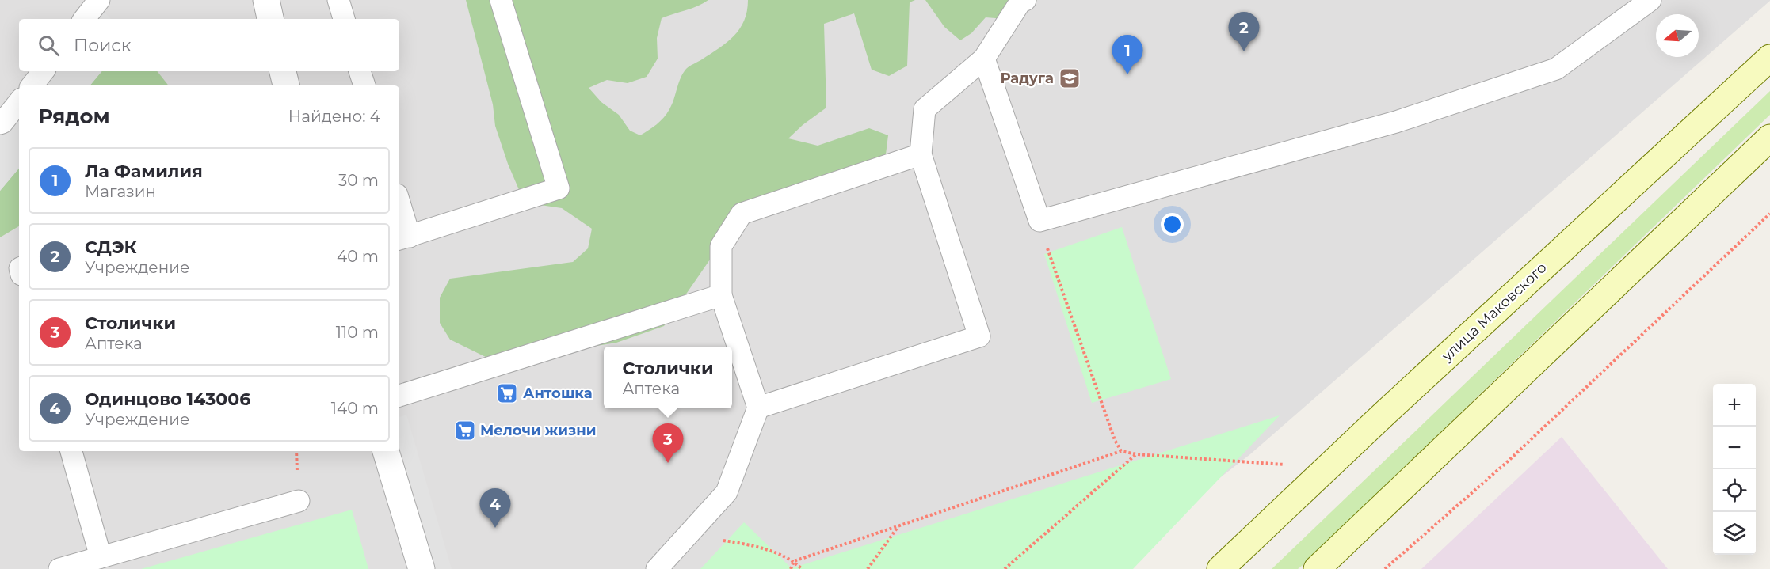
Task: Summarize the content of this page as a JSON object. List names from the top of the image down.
{
  "streets": {
    "main road": ["улица Маковского"]
  },
  "places": {
    "school or university": ["Радуга"],
    "supermarket": ["Антошка", "Мелочи жизни"]
  },
  "north": "left",
  "page": {
    "pins": [
      "2",
      "1",
      "3",
      "4"
    ],
    "search": "Поиск",
    "heading": ["Рядом", "Найдено: 4"],
    "list": [
      {
        "mark": "1",
        "name": "Ла Фамилия",
        "note": "Магазин",
        "value": "30 m"
      },
      {
        "mark": "2",
        "name": "СДЭК",
        "note": "Учреждение",
        "value": "40 m"
      },
      {
        "mark": "3",
        "name": "Столички",
        "note": "Аптека",
        "value": "110 m"
      },
      {
        "mark": "4",
        "name": "Одинцово 143006",
        "note": "Учреждение",
        "value": "140 m"
      }
    ],
    "popup": ["Столички", "Аптека"],
    "map_buttons": ["+", "−"]
  }
}
